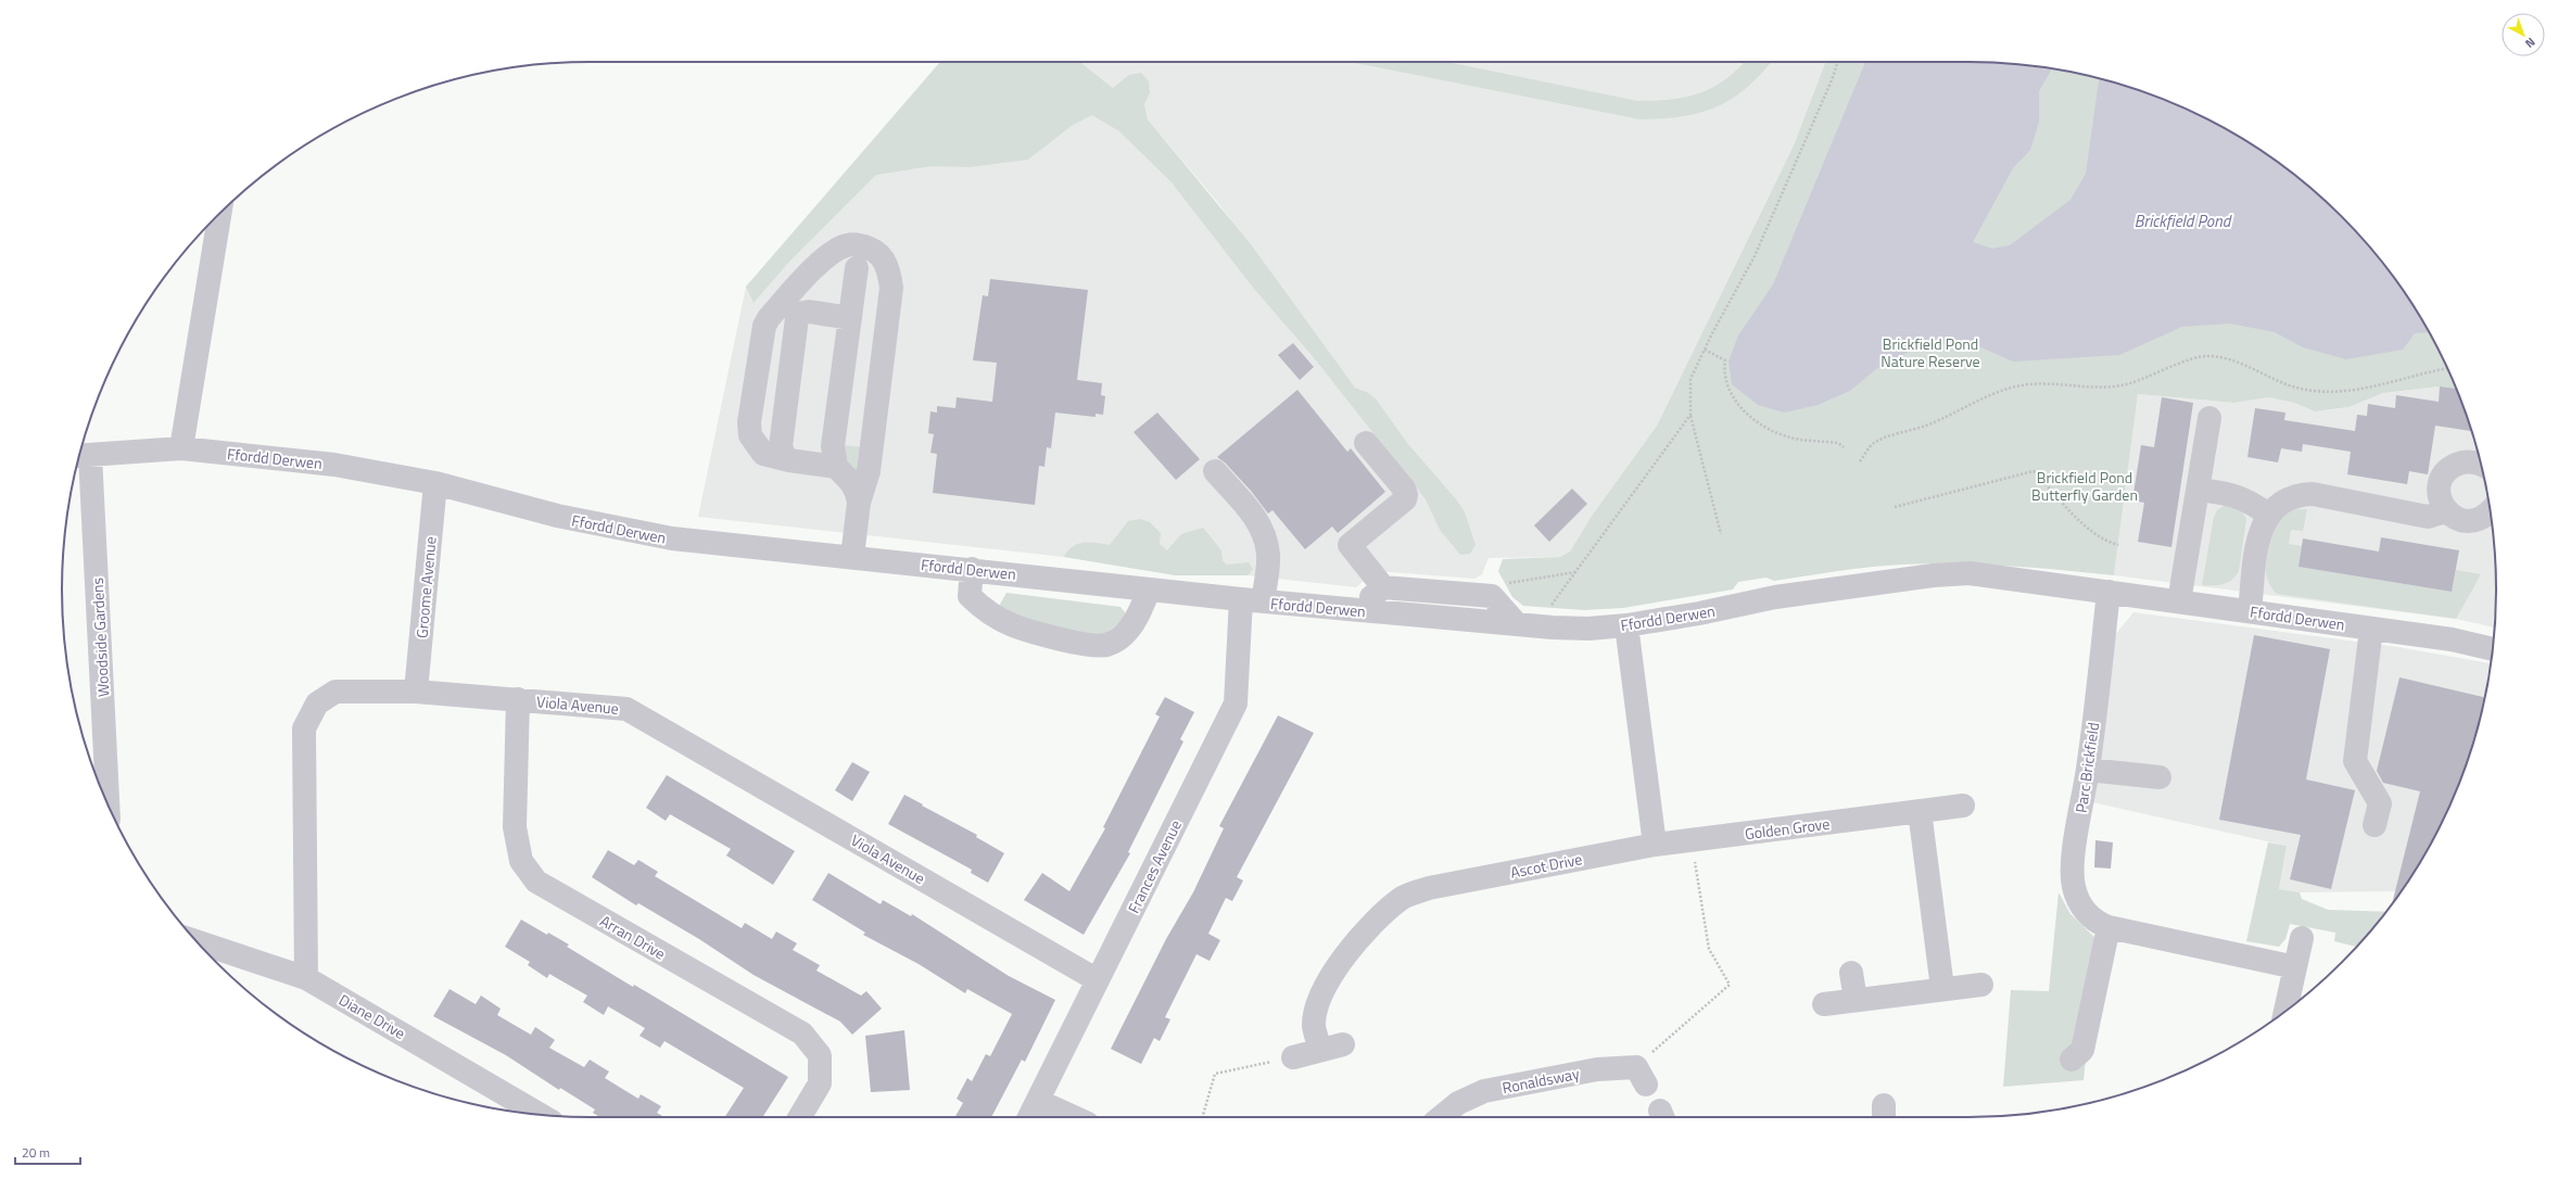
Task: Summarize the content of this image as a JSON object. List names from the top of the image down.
{
  "streets": {
    "street": [
      "Ffordd Derwen",
      "Groome Avenue",
      "Woodside Gardens",
      "Viola Avenue",
      "Parc Brickfield",
      "Golden Grove",
      "Ascot Drive",
      "Frances Avenue",
      "Arran Drive",
      "Diane Drive",
      "Ronaldsway"
    ]
  },
  "crossings": [
    ["Ffordd Derwen", "Groome Avenue"],
    ["Ffordd Derwen", "Woodside Gardens"],
    ["Ffordd Derwen", "Parc Brickfield"],
    ["Ffordd Derwen", "Frances Avenue"],
    ["Groome Avenue", "Viola Avenue"],
    ["Viola Avenue", "Frances Avenue"],
    ["Viola Avenue", "Arran Drive"],
    ["Viola Avenue", "Diane Drive"],
    ["Golden Grove", "Ascot Drive"]
  ],
  "water": ["Brickfield Pond"],
  "parks": ["Brickfield Pond Nature Reserve", "Brickfield Pond Butterfly Garden"],
  "scale_bar": "20 m",
  "north": "bottom right"
}
